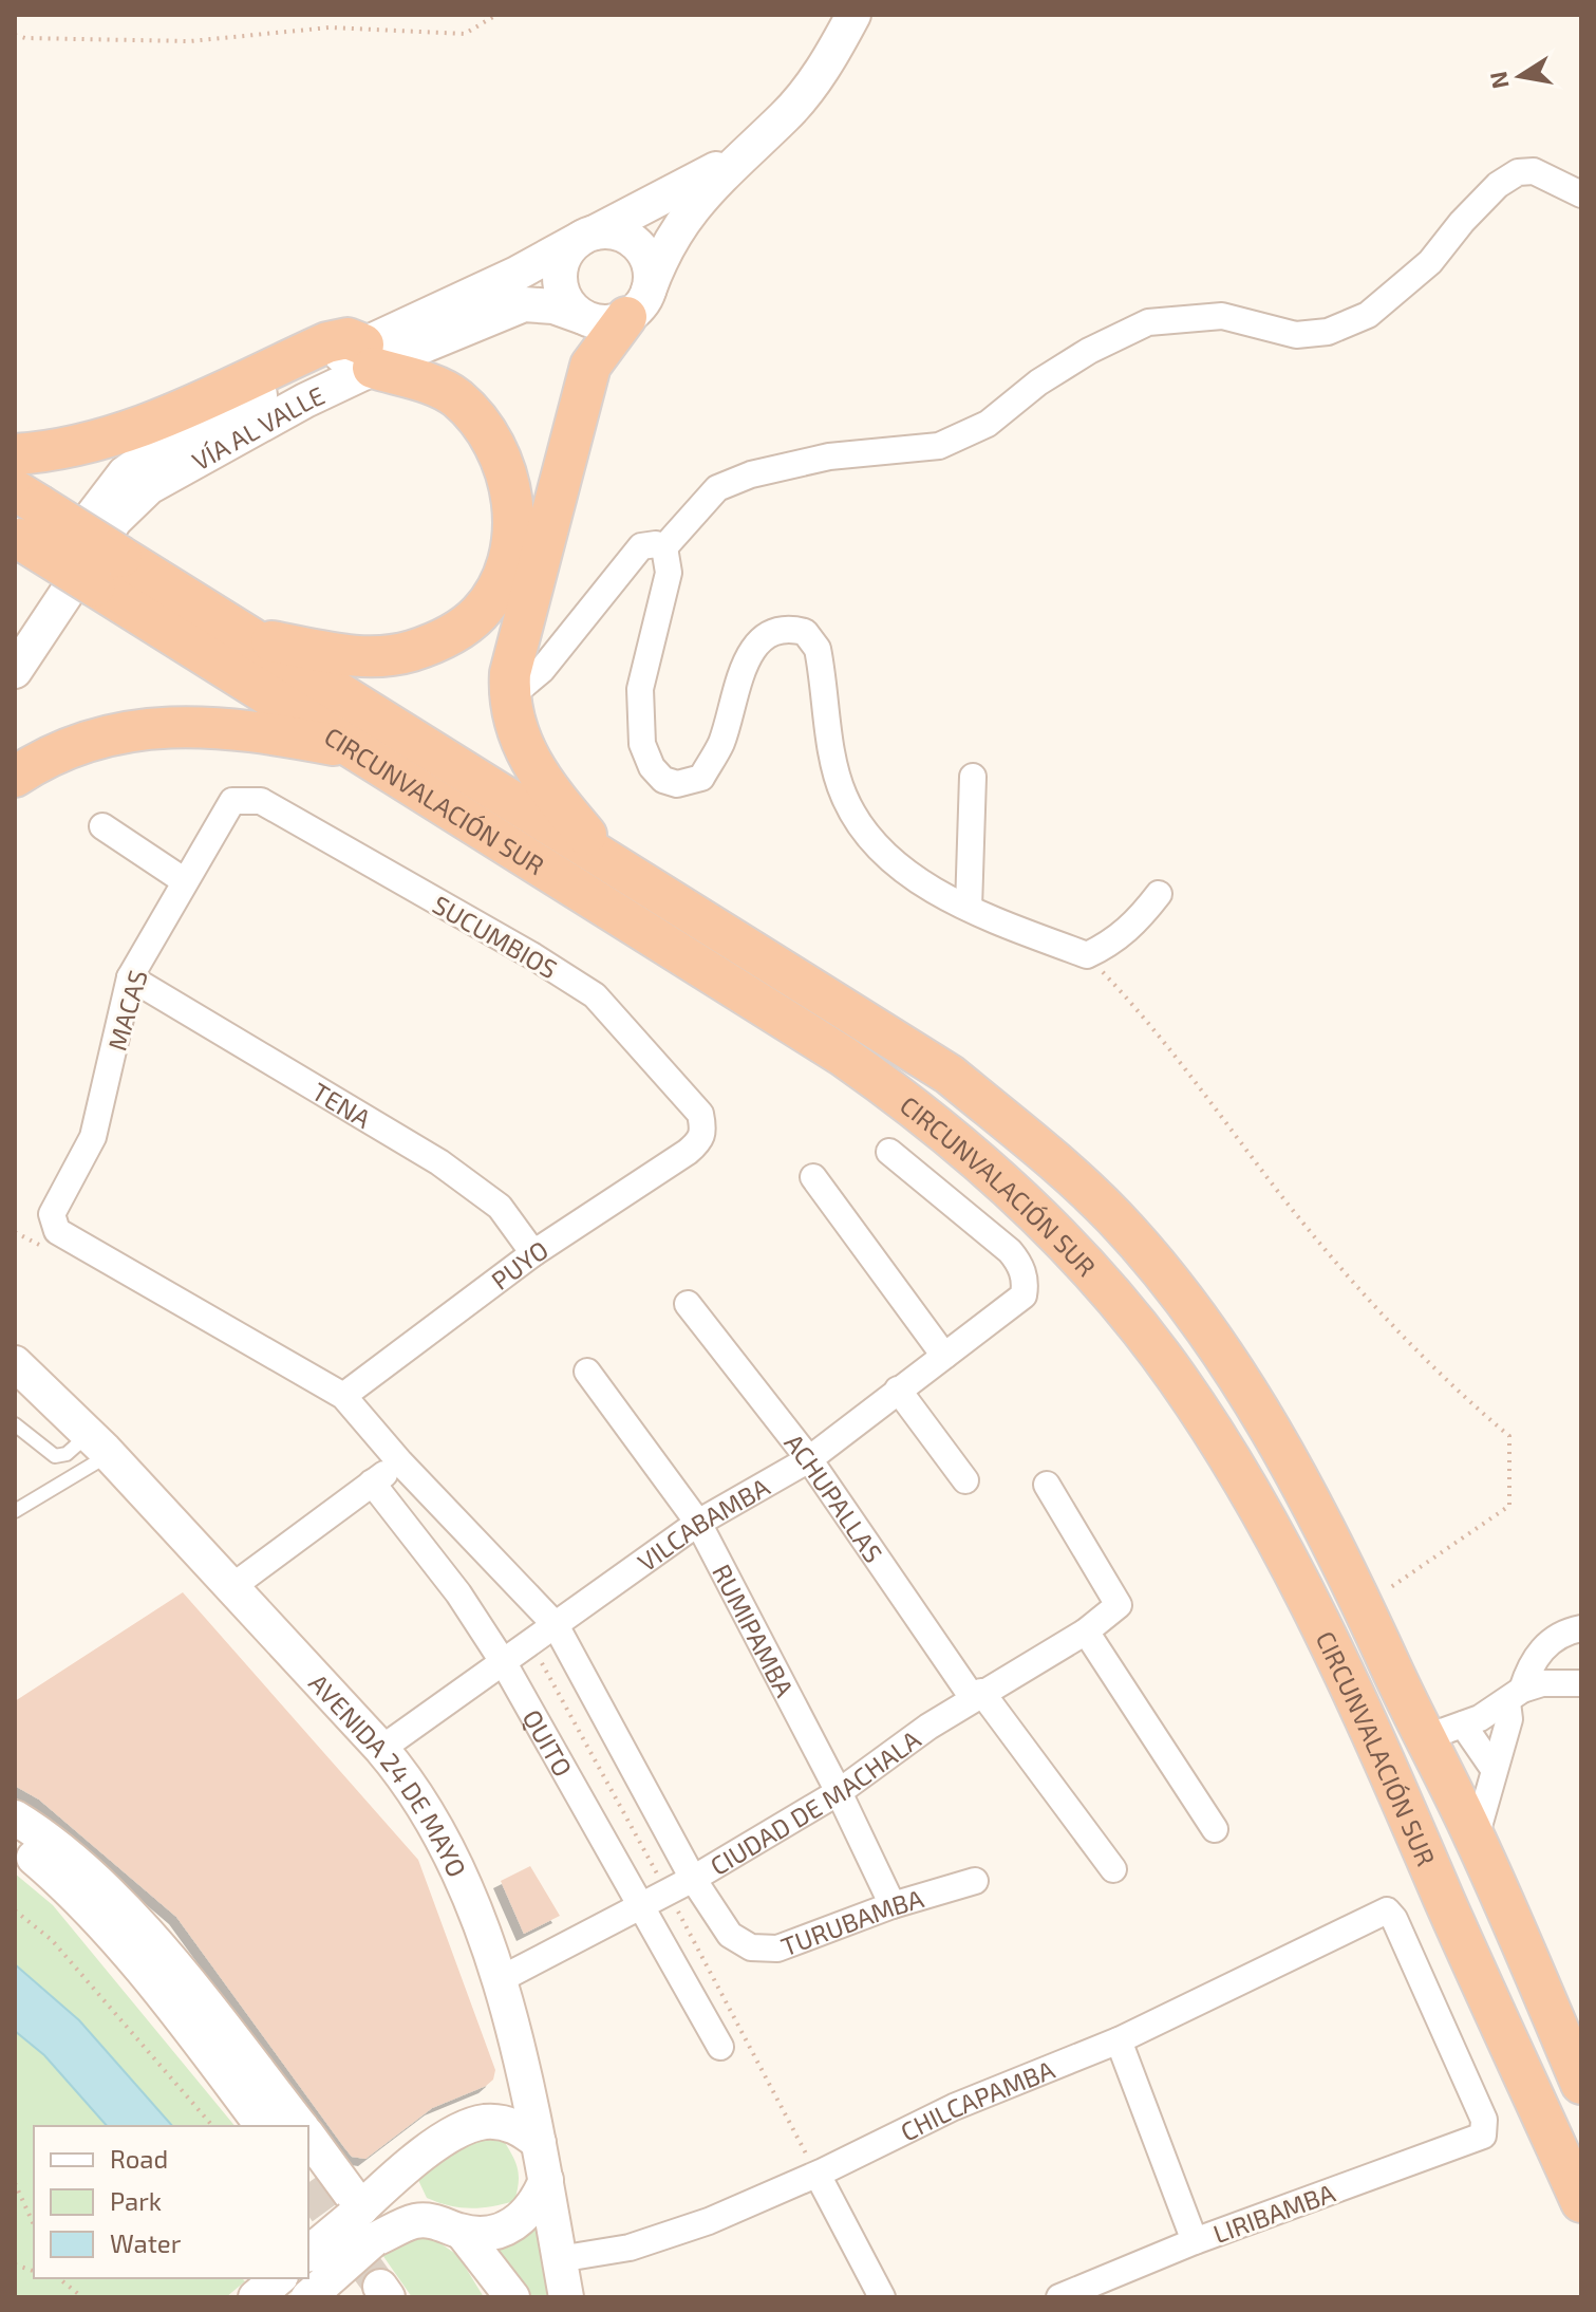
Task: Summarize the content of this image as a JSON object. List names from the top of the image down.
{
  "streets": {
    "highway": ["CIRCUNVALACIÓN SUR"],
    "main road": ["VÍA AL VALLE", "AVENIDA 24 DE MAYO"],
    "street": [
      "SUCUMBIOS",
      "MACAS",
      "TENA",
      "PUYO",
      "ACHUPALLAS",
      "VILCABAMBA",
      "RUMIPAMBA",
      "QUITO",
      "CIUDAD DE MACHALA",
      "TURUBAMBA",
      "CHILCAPAMBA",
      "LIRIBAMBA"
    ]
  },
  "crossings": [
    ["SUCUMBIOS", "MACAS"],
    ["SUCUMBIOS", "PUYO"],
    ["MACAS", "TENA"],
    ["MACAS", "PUYO"],
    ["TENA", "PUYO"],
    ["ACHUPALLAS", "VILCABAMBA"],
    ["ACHUPALLAS", "CIUDAD DE MACHALA"],
    ["VILCABAMBA", "RUMIPAMBA"],
    ["VILCABAMBA", "QUITO"],
    ["VILCABAMBA", "AVENIDA 24 DE MAYO"],
    ["RUMIPAMBA", "CIUDAD DE MACHALA"],
    ["RUMIPAMBA", "TURUBAMBA"],
    ["QUITO", "CIUDAD DE MACHALA"],
    ["AVENIDA 24 DE MAYO", "CIUDAD DE MACHALA"],
    ["AVENIDA 24 DE MAYO", "CHILCAPAMBA"],
    ["CIUDAD DE MACHALA", "TURUBAMBA"],
    ["CHILCAPAMBA", "LIRIBAMBA"]
  ],
  "legend": ["Road", "Park", "Water"],
  "north": "left"
}
